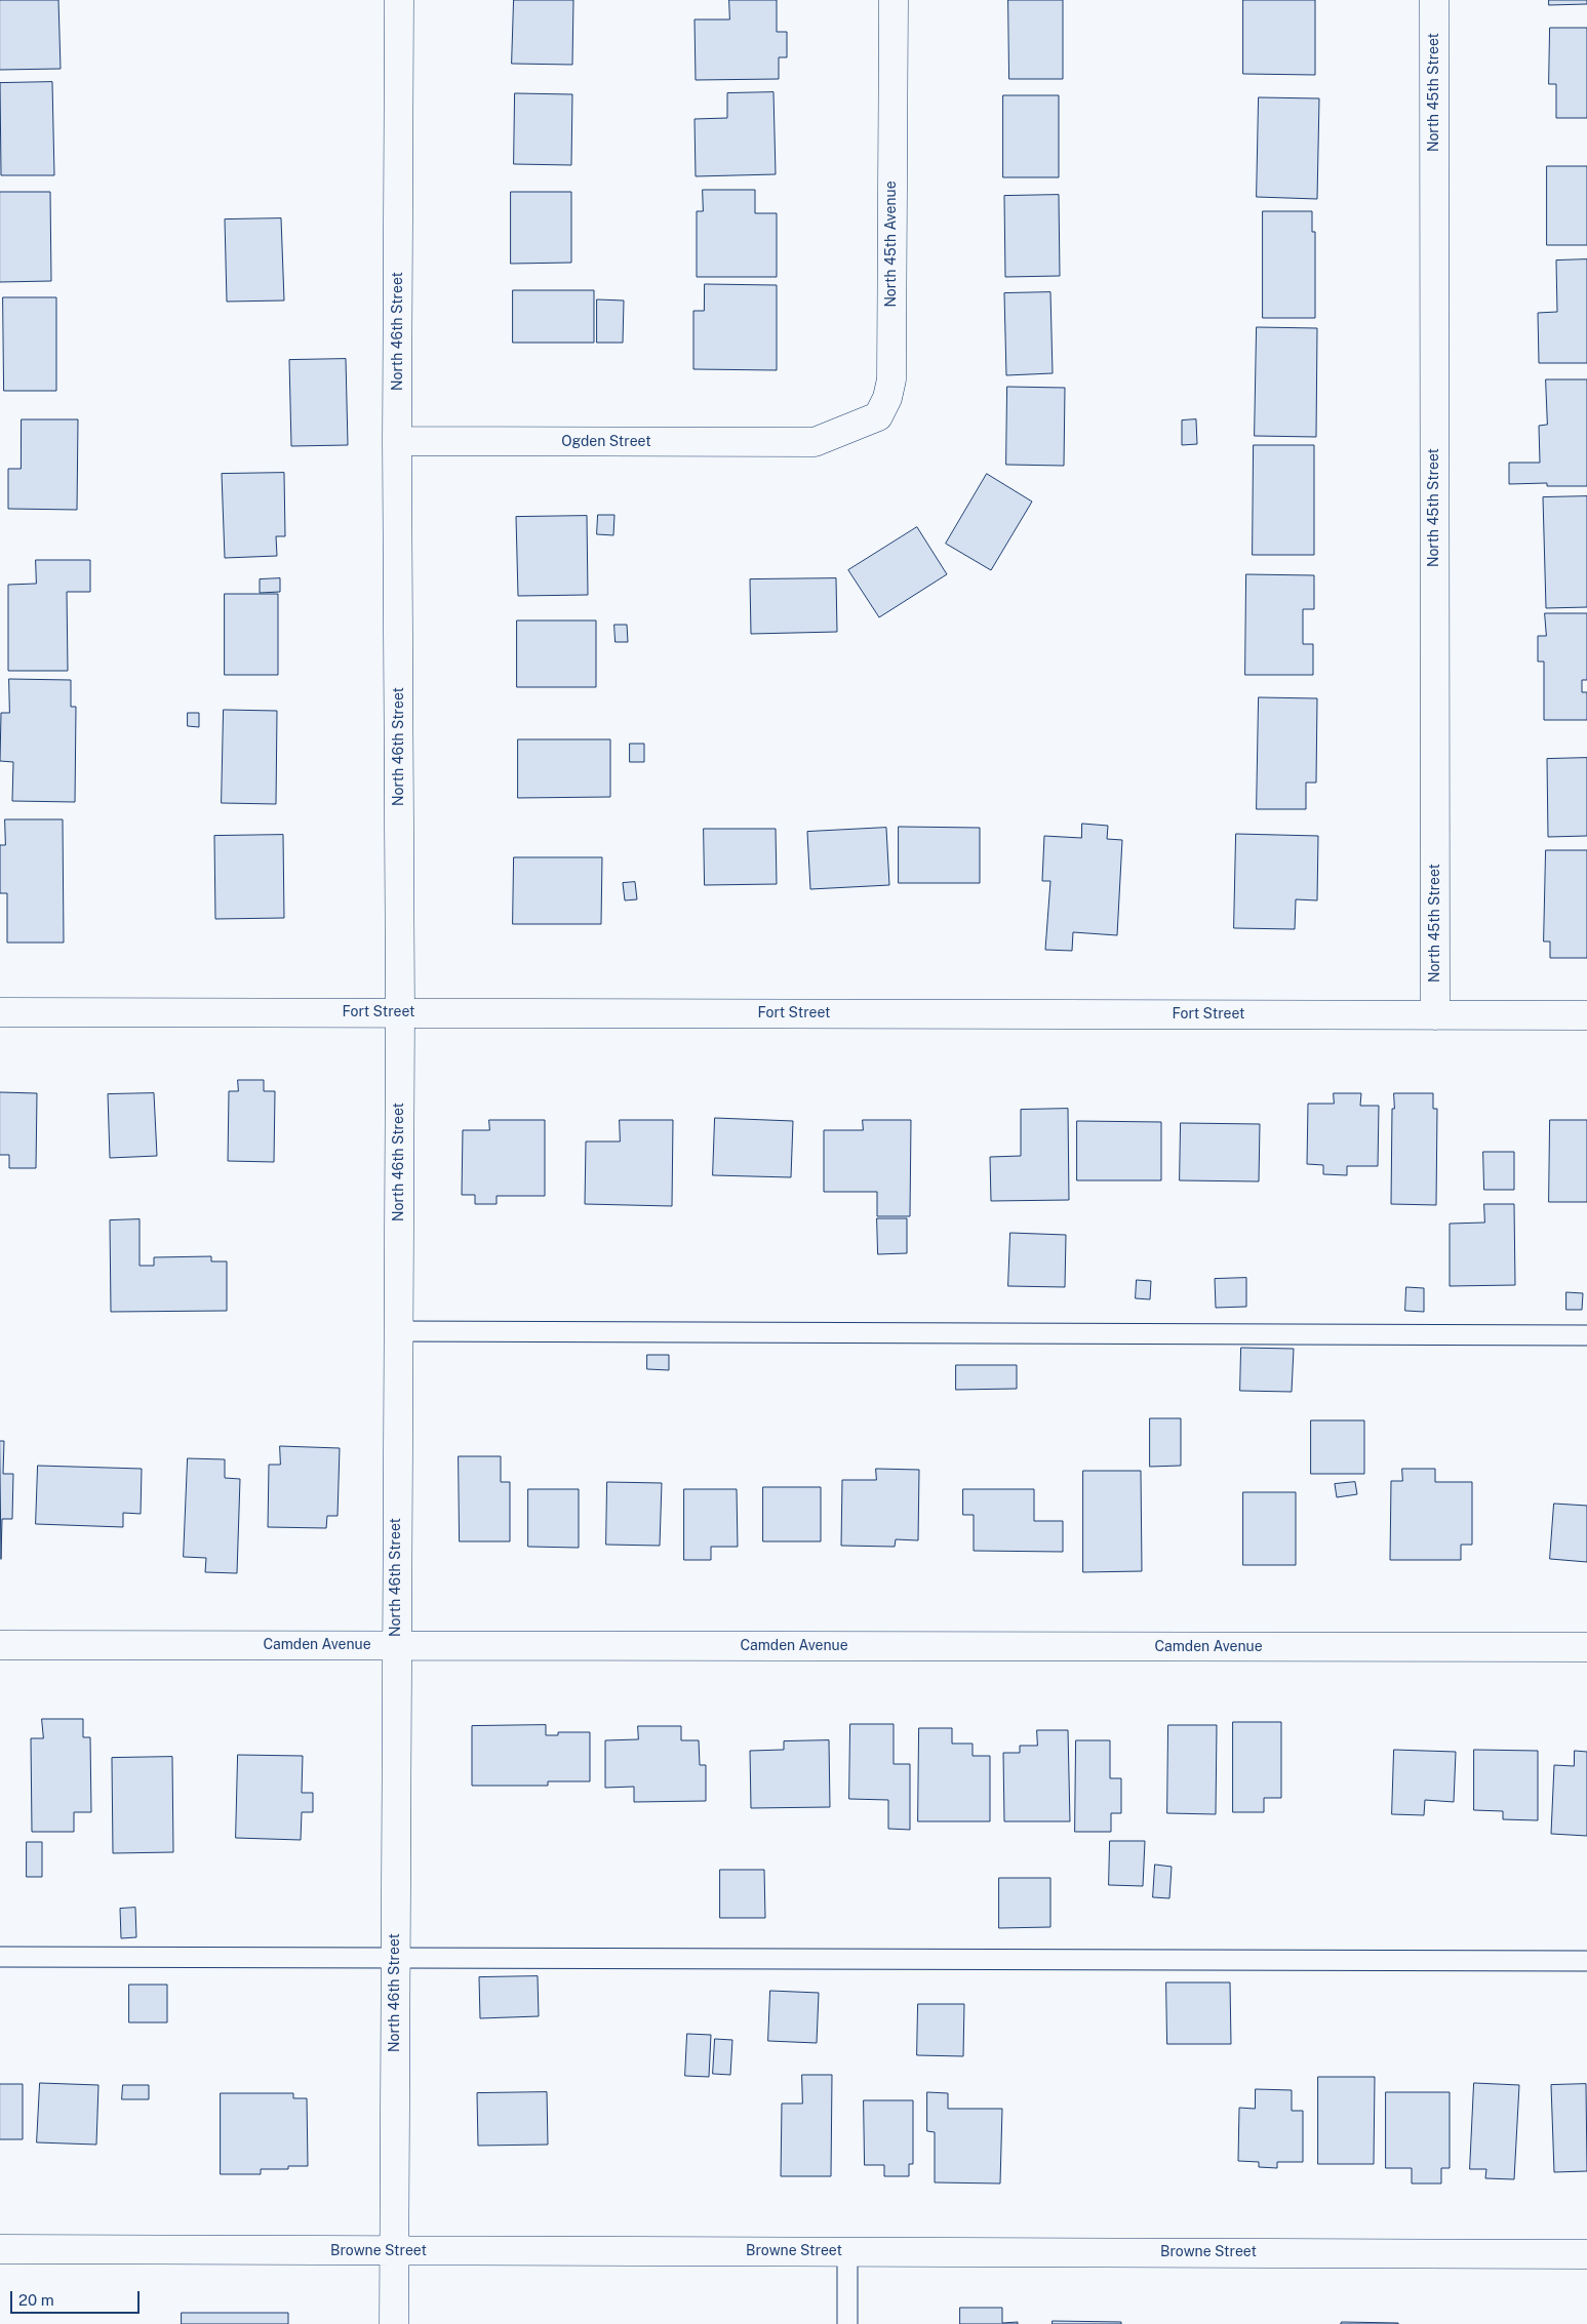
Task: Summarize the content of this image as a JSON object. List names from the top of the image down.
{
  "streets": {
    "street": [
      "North 45th Street",
      "North 45th Avenue",
      "North 46th Street",
      "Ogden Street",
      "Fort Street",
      "Camden Avenue",
      "Browne Street"
    ]
  },
  "crossings": [
    ["North 45th Street", "Fort Street"],
    ["North 45th Avenue", "Ogden Street"],
    ["North 46th Street", "Ogden Street"],
    ["North 46th Street", "Fort Street"],
    ["North 46th Street", "Camden Avenue"],
    ["North 46th Street", "Browne Street"]
  ],
  "scale_bar": "20 m"
}
